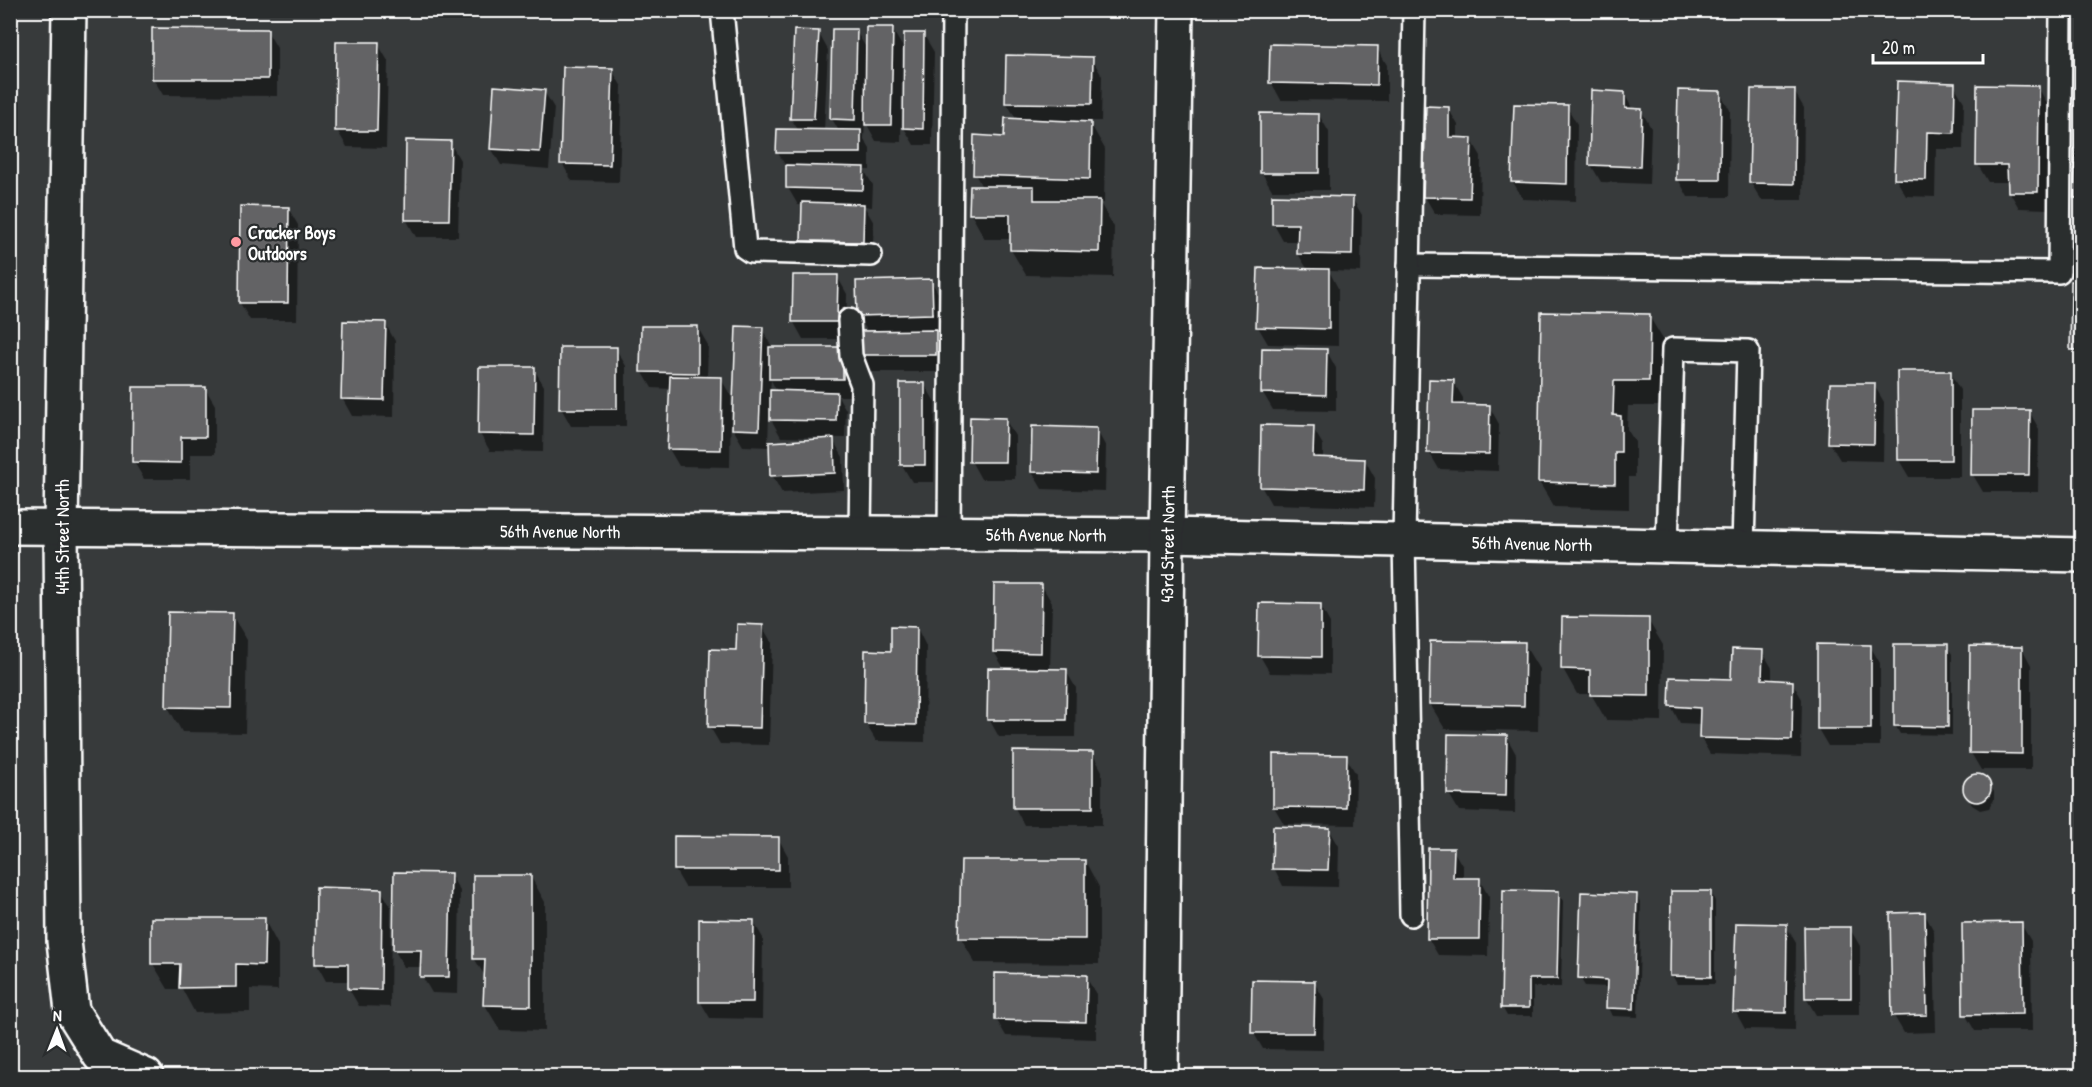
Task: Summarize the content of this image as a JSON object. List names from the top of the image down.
{
  "streets": {
    "street": ["56th Avenue North", "44th Street North", "43rd Street North"]
  },
  "crossings": [
    ["56th Avenue North", "44th Street North"],
    ["56th Avenue North", "43rd Street North"]
  ],
  "places": ["Cracker Boys Outdoors"],
  "scale_bar": "20 m",
  "north": "top"
}
